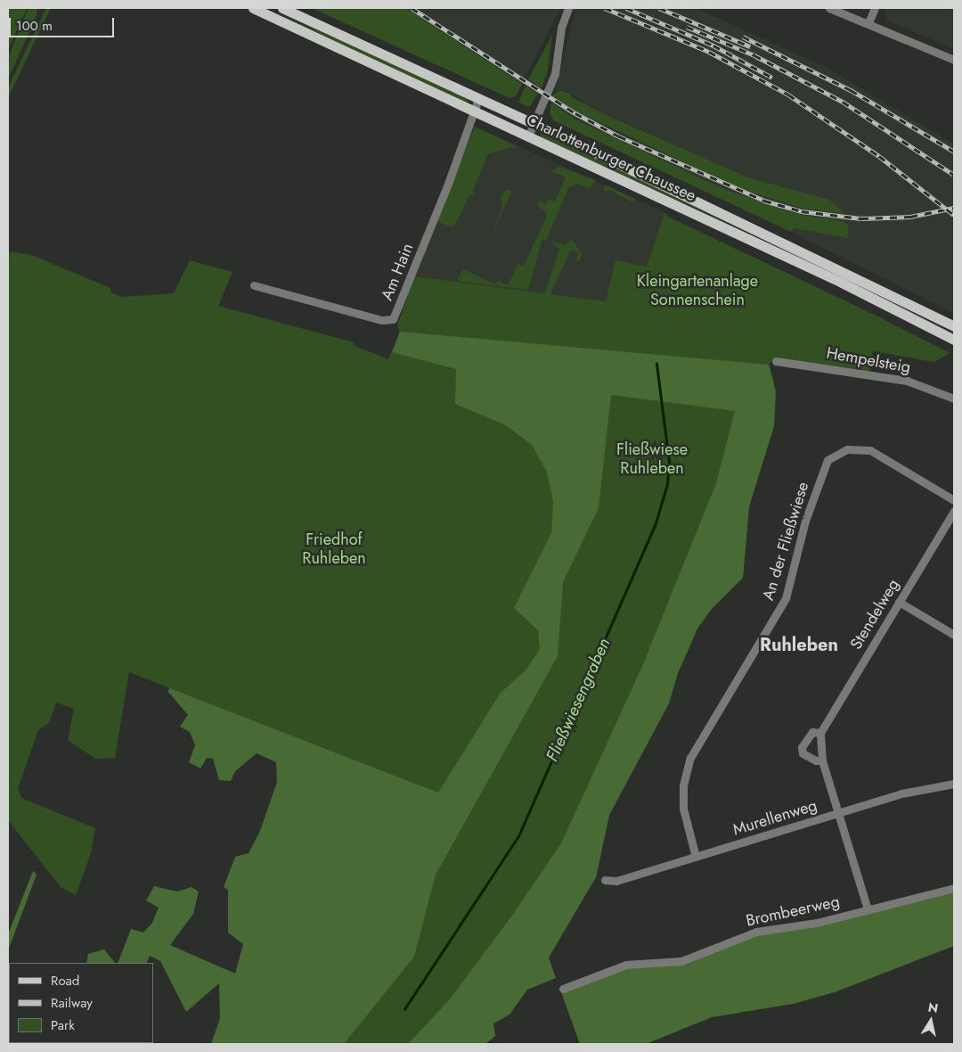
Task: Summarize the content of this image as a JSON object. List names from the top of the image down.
{
  "streets": {
    "main road": ["Charlottenburger Chaussee"],
    "street": [
      "Am Hain",
      "Hempelsteig",
      "An der Fließwiese",
      "Stendelweg",
      "Murellenweg",
      "Brombeerweg"
    ]
  },
  "crossings": [
    ["Charlottenburger Chaussee", "Am Hain"],
    ["An der Fließwiese", "Murellenweg"]
  ],
  "districts": ["Ruhleben"],
  "water": ["Fließwiesengraben"],
  "parks": ["Kleingartenanlage Sonnenschein", "Fließwiese Ruhleben", "Friedhof Ruhleben"],
  "legend": ["Road", "Railway", "Park"],
  "scale_bar": "100 m",
  "north": "top"
}
